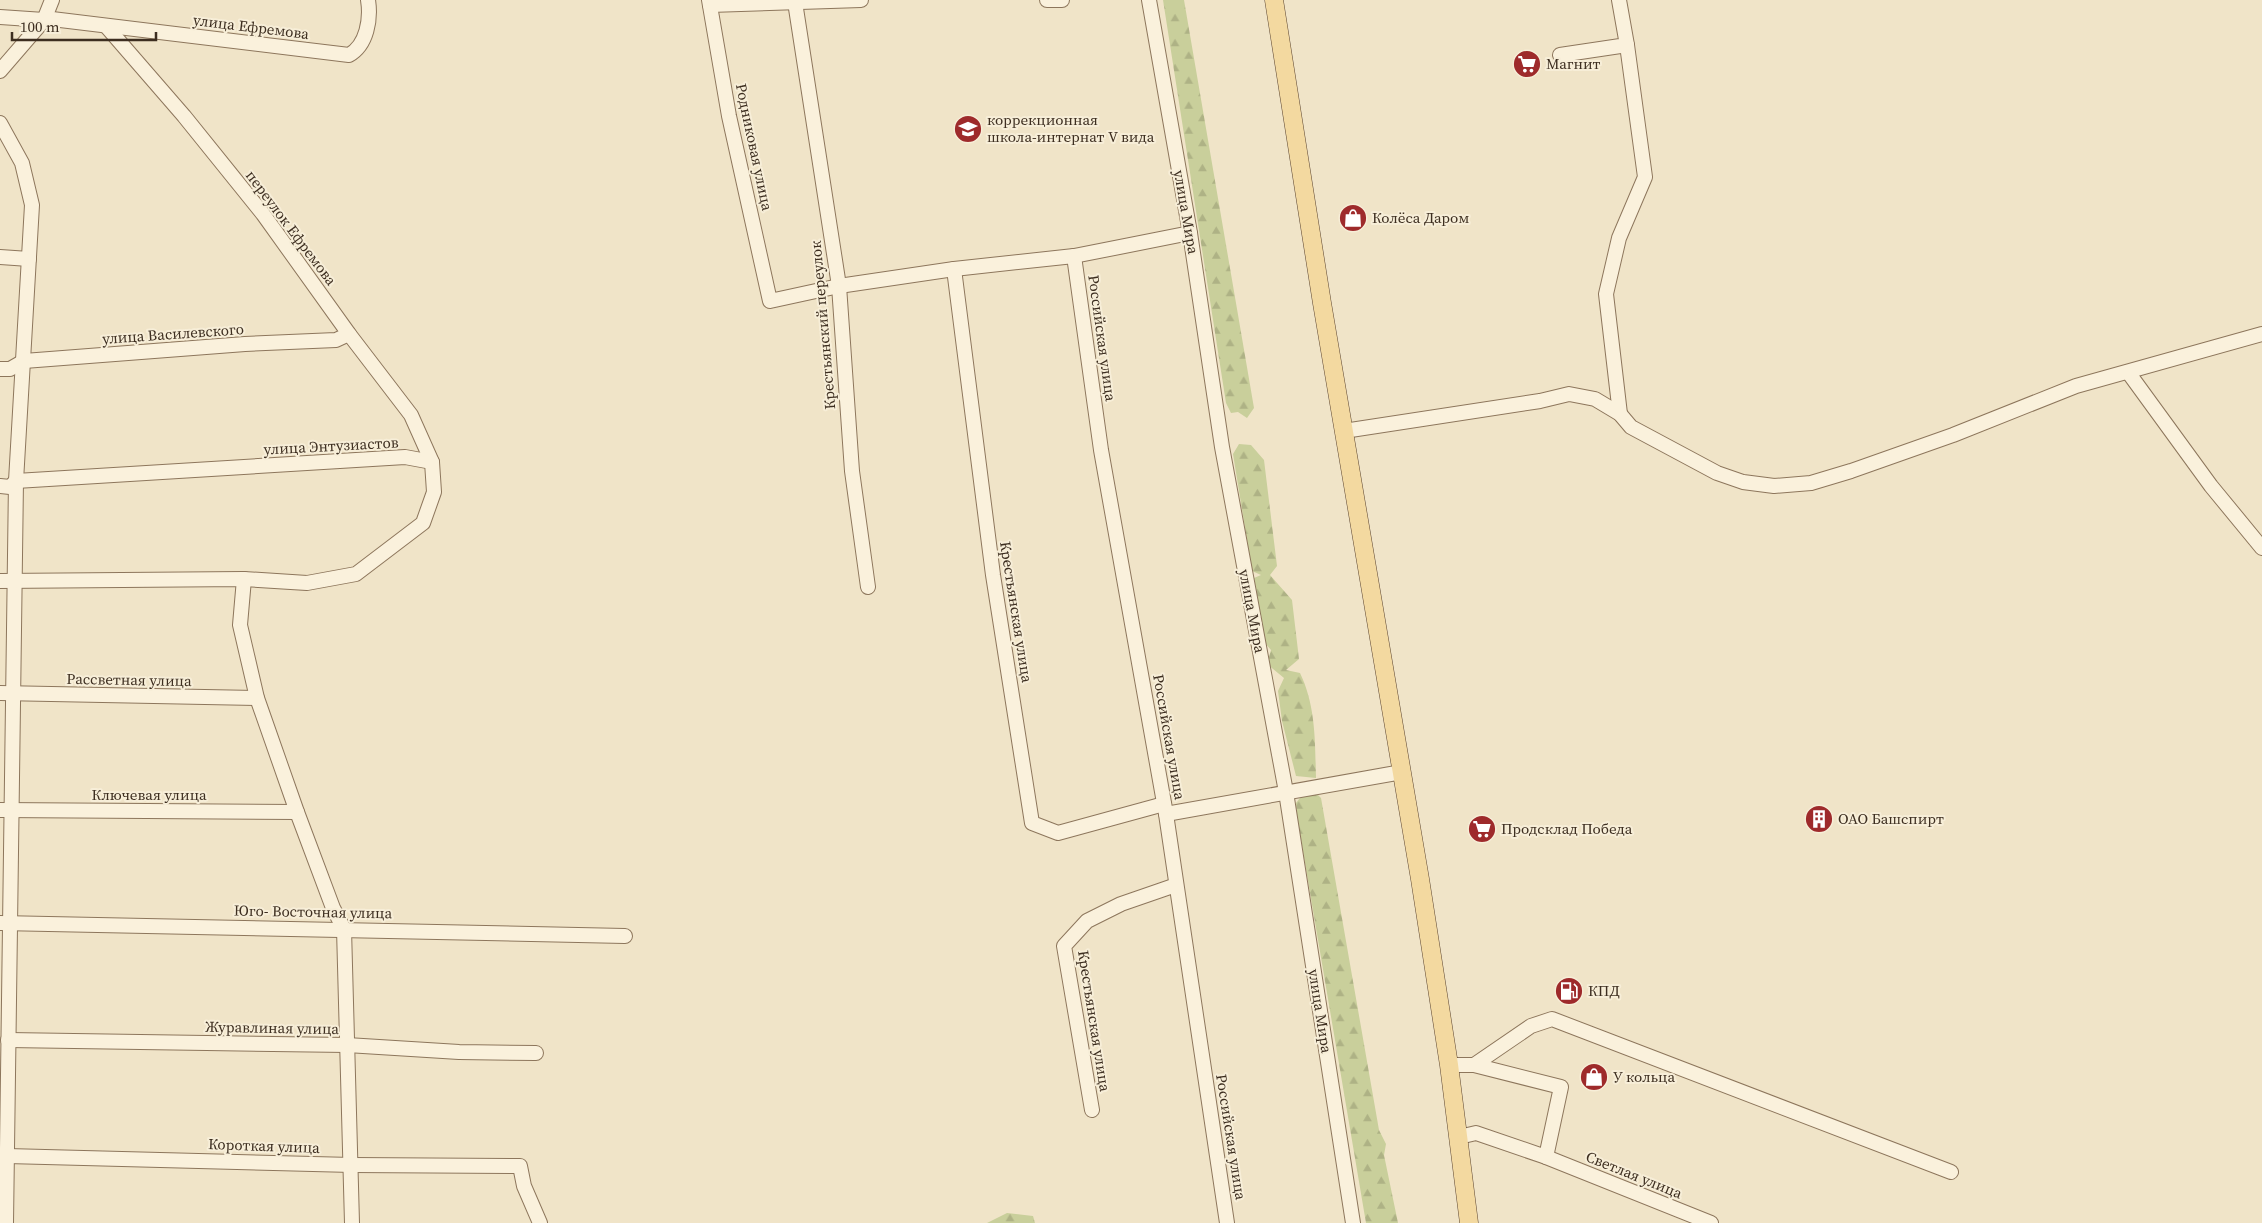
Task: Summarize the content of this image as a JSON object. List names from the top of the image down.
{
  "streets": {
    "street": [
      "улица Ефремова",
      "Родниковая улица",
      "улица Мира",
      "переулок Ефремова",
      "Крестьянский переулок",
      "улица Василевского",
      "Российская улица",
      "улица Энтузиастов",
      "Крестьянская улица",
      "Рассветная улица",
      "Ключевая улица",
      "Юго- Восточная улица",
      "Журавлиная улица",
      "Короткая улица",
      "Светлая улица"
    ]
  },
  "crossings": [
    ["улица Ефремова", "переулок Ефремова"],
    ["Родниковая улица", "Крестьянский переулок"],
    ["переулок Ефремова", "улица Василевского"],
    ["переулок Ефремова", "улица Энтузиастов"],
    ["Российская улица", "Крестьянская улица"]
  ],
  "places": {
    "supermarket": ["Магнит", "Продсклад Победа"],
    "school or university": ["коррекционная школа-интернат V вида"],
    "shop": ["Колёса Даром", "У кольца"],
    "building": ["ОАО Башспирт"],
    "fuel station": ["КПД"]
  },
  "scale_bar": "100 m"
}
